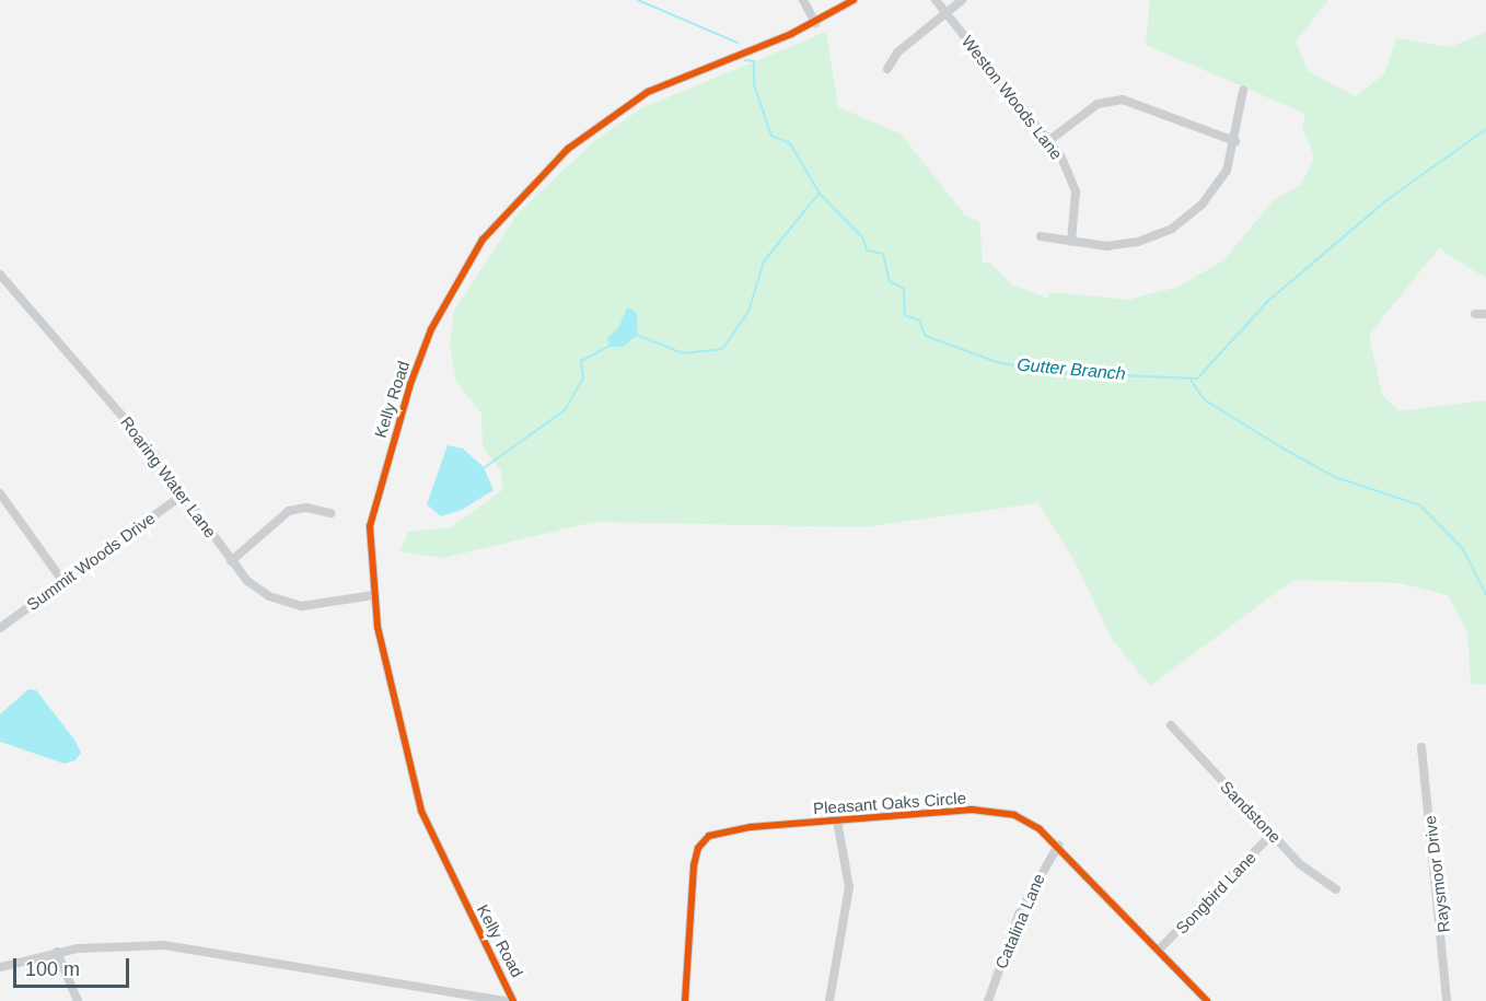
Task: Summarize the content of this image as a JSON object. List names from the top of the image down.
{
  "streets": {
    "street": [
      "Weston Woods Lane",
      "Kelly Road",
      "Roaring Water Lane",
      "Summit Woods Drive",
      "Pleasant Oaks Circle",
      "Sandstone",
      "Raysmoor Drive",
      "Songbird Lane",
      "Catalina Lane"
    ]
  },
  "crossings": [
    ["Kelly Road", "Roaring Water Lane"],
    ["Roaring Water Lane", "Summit Woods Drive"],
    ["Pleasant Oaks Circle", "Songbird Lane"],
    ["Pleasant Oaks Circle", "Catalina Lane"],
    ["Sandstone", "Songbird Lane"]
  ],
  "water": ["Gutter Branch"],
  "scale_bar": "100 m"
}
